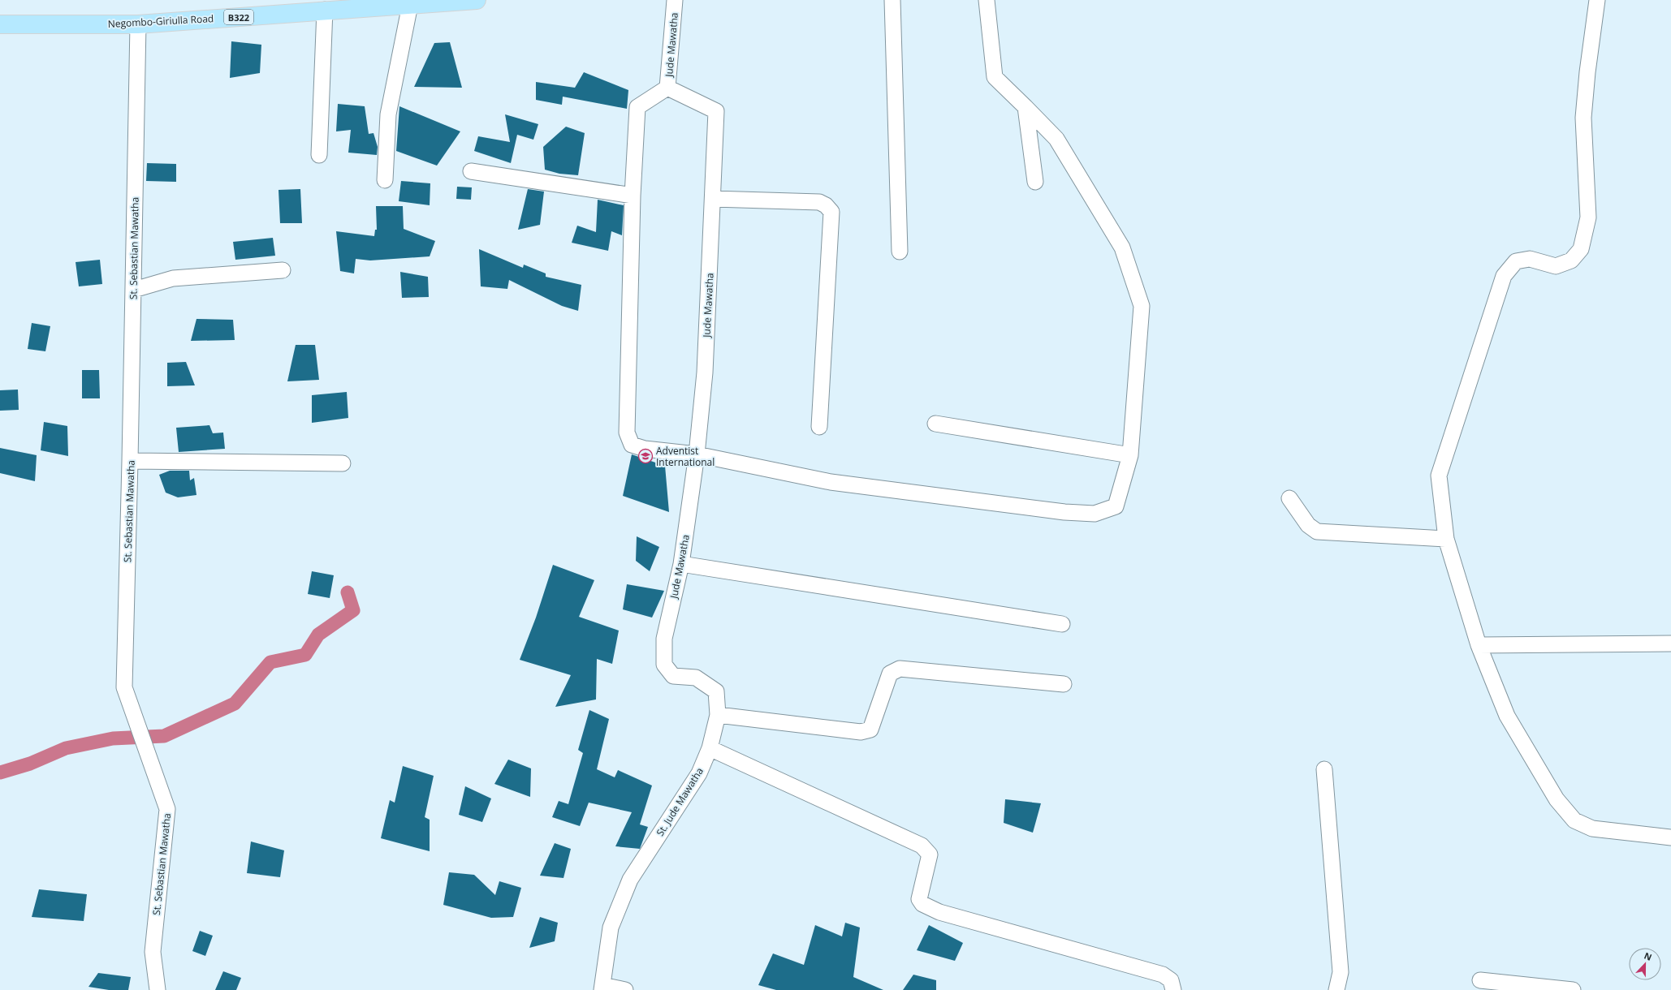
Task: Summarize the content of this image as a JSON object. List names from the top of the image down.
{
  "streets": {
    "main road": ["B322", "Negombo-Giriulla Road"],
    "street": ["Jude Mawatha", "St. Sebastian Mawatha", "St. Jude Mawatha"]
  },
  "crossings": [
    ["Negombo-Giriulla Road", "St. Sebastian Mawatha"],
    ["Jude Mawatha", "St. Jude Mawatha"]
  ],
  "places": {
    "school or university": ["Adventist International"]
  },
  "north": "top"
}
